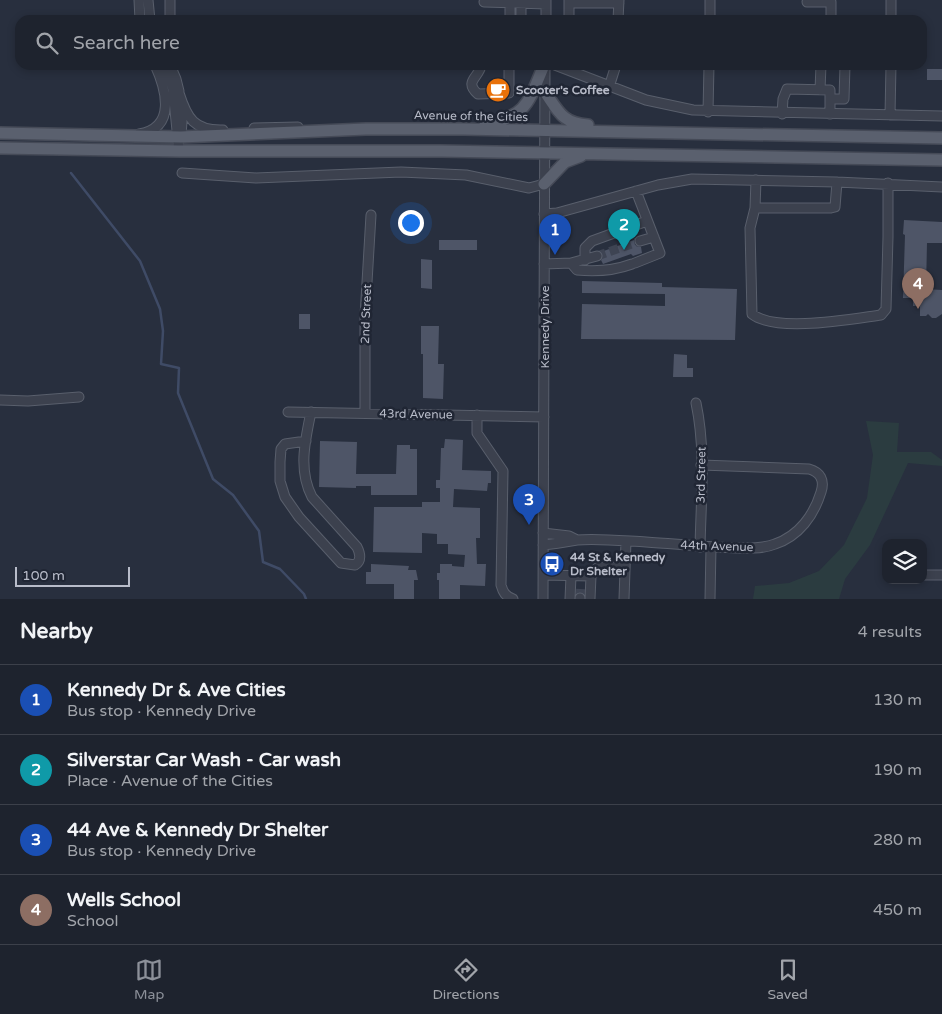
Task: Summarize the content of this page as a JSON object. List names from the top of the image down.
{
  "streets": {
    "main road": ["Avenue of the Cities"],
    "street": [
      "2nd Street",
      "Kennedy Drive",
      "43rd Avenue",
      "3rd Street",
      "44th Avenue"
    ]
  },
  "crossings": [
    ["Avenue of the Cities", "Kennedy Drive"],
    ["2nd Street", "43rd Avenue"],
    ["Kennedy Drive", "43rd Avenue"],
    ["Kennedy Drive", "44th Avenue"],
    ["3rd Street", "44th Avenue"]
  ],
  "places": {
    "cafe": ["Scooter's Coffee"],
    "bus stop": ["44 St & Kennedy Dr Shelter"]
  },
  "scale_bar": "100 m",
  "page": {
    "search": "Search here",
    "pins": [
      "2",
      "1",
      "4",
      "3"
    ],
    "scale": "100 m",
    "heading": ["Nearby", "4 results"],
    "list": [
      {
        "mark": "1",
        "name": "Kennedy Dr & Ave Cities",
        "note": "Bus stop · Kennedy Drive",
        "value": "130 m"
      },
      {
        "mark": "2",
        "name": "Silverstar Car Wash - Car wash",
        "note": "Place · Avenue of the Cities",
        "value": "190 m"
      },
      {
        "mark": "3",
        "name": "44 Ave & Kennedy Dr Shelter",
        "note": "Bus stop · Kennedy Drive",
        "value": "280 m"
      },
      {
        "mark": "4",
        "name": "Wells School",
        "note": "School",
        "value": "450 m"
      }
    ],
    "nav": ["Map", "Directions", "Saved"]
  }
}
